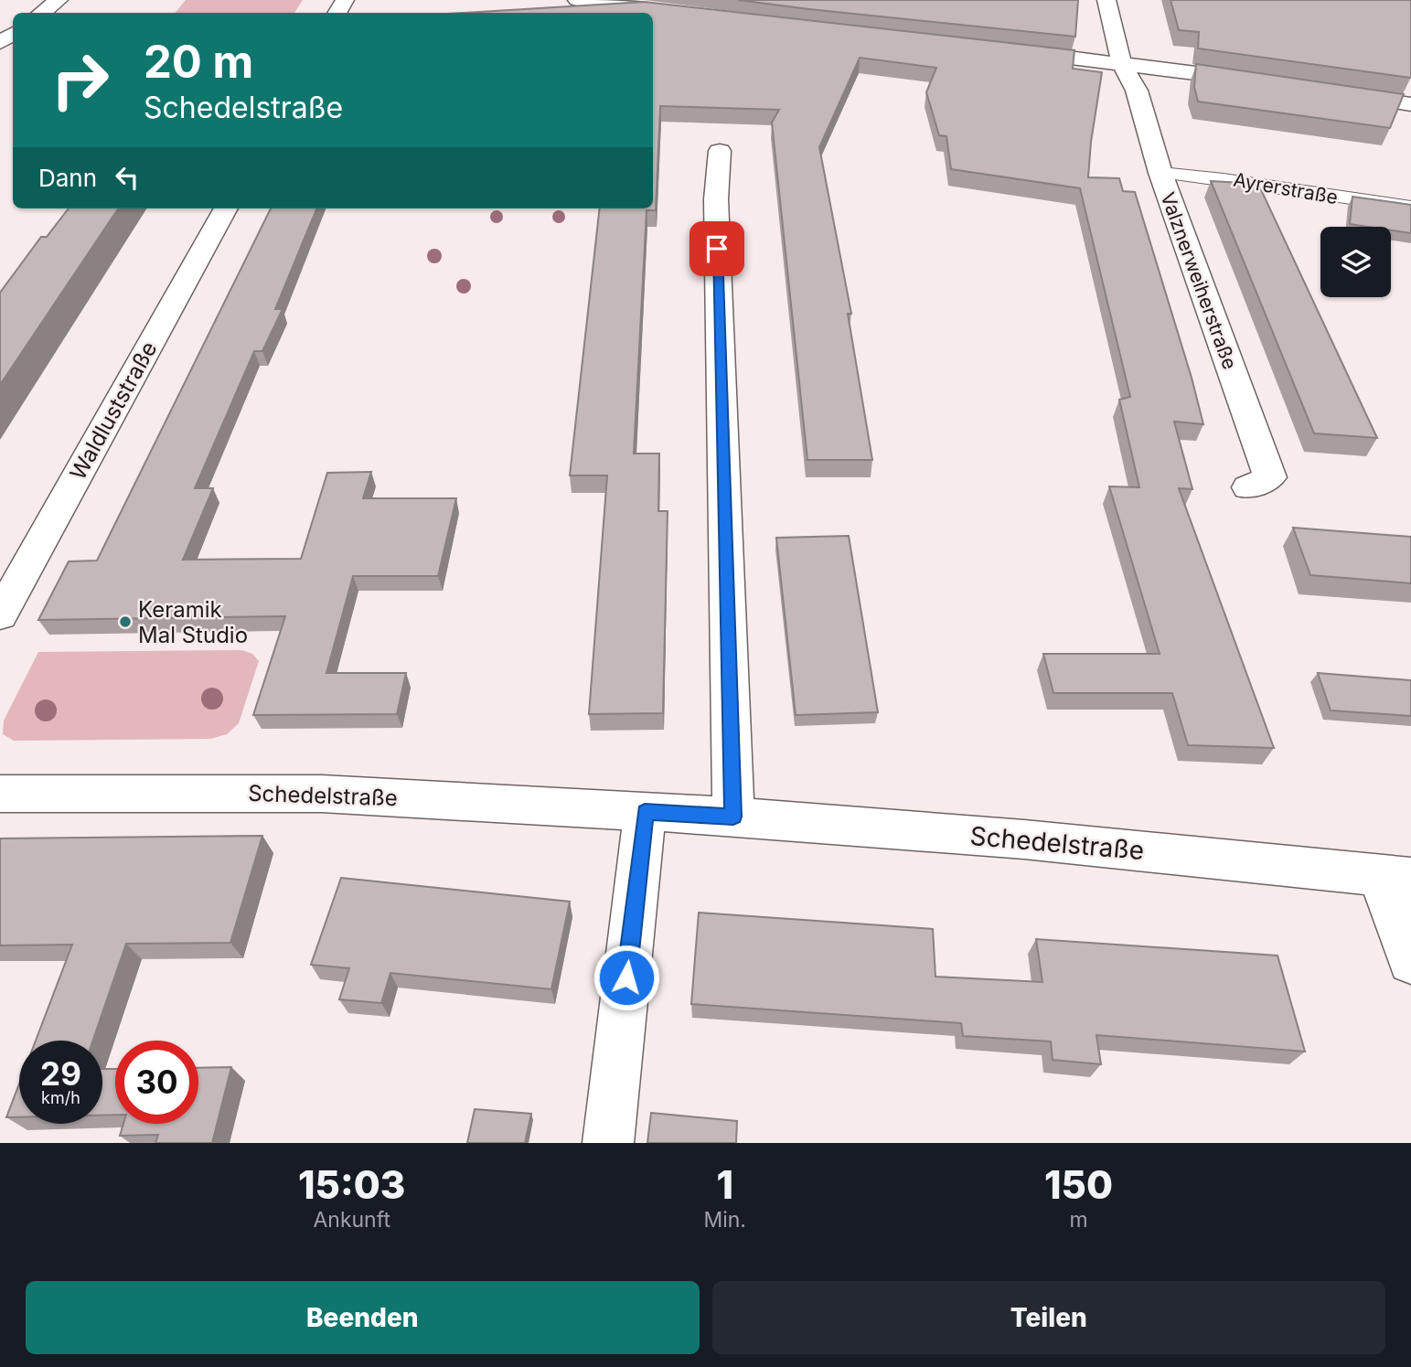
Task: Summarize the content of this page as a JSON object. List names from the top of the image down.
{
  "streets": {
    "street": ["Valznerweiherstraße", "Waldluststraße", "Schedelstraße"],
    "lane": ["Ayrerstraße"]
  },
  "crossings": [
    ["Ayrerstraße", "Valznerweiherstraße"]
  ],
  "places": ["Keramik Mal Studio"],
  "page": {
    "turn": ["20 m", "Schedelstraße"],
    "then": "Dann",
    "speed": "29 km/h",
    "limit": "30",
    "eta": [
      "15:03",
      "Ankunft",
      "1",
      "Min.",
      "150",
      "m"
    ],
    "buttons": ["Beenden", "Teilen"]
  }
}
